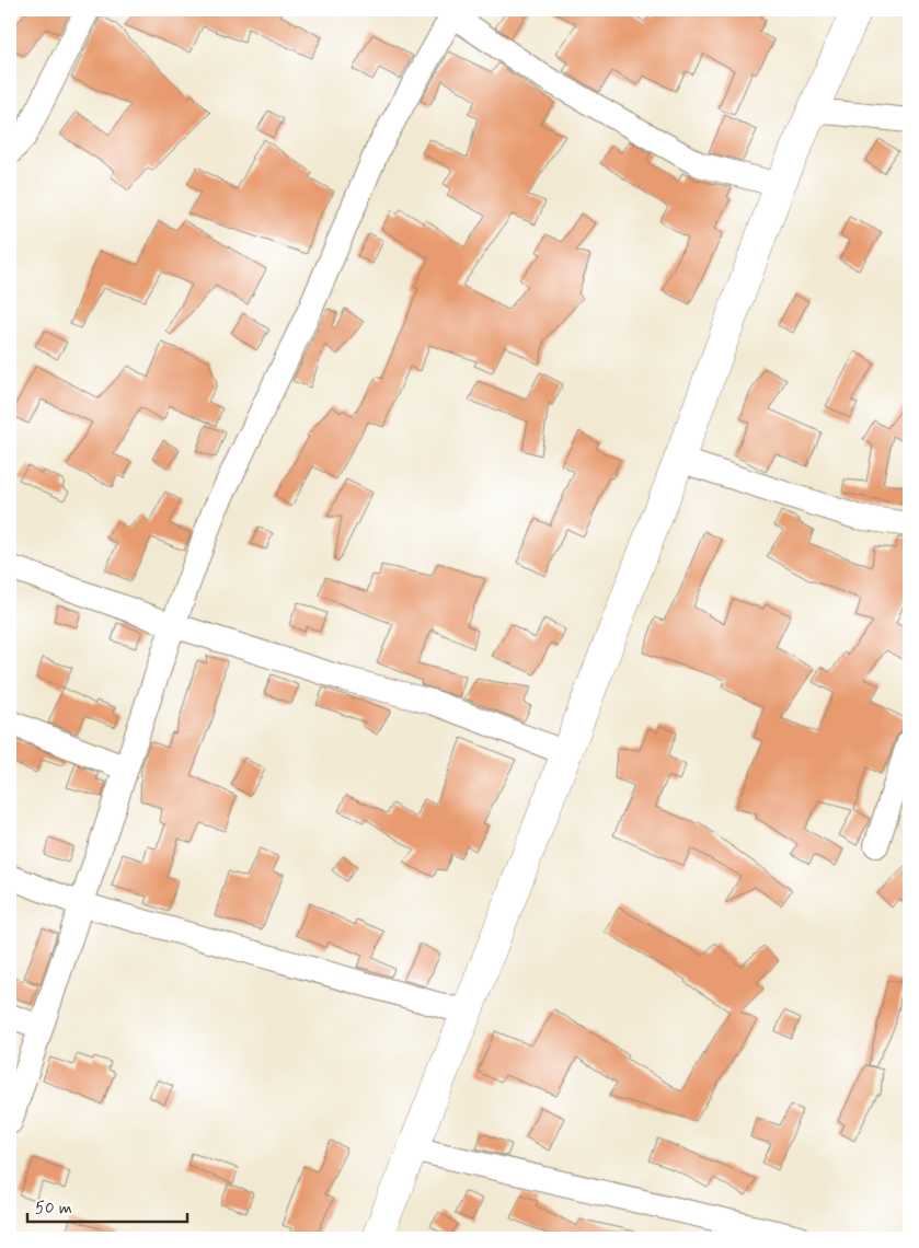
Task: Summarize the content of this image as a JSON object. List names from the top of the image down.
{
  "scale_bar": "50 m"
}
